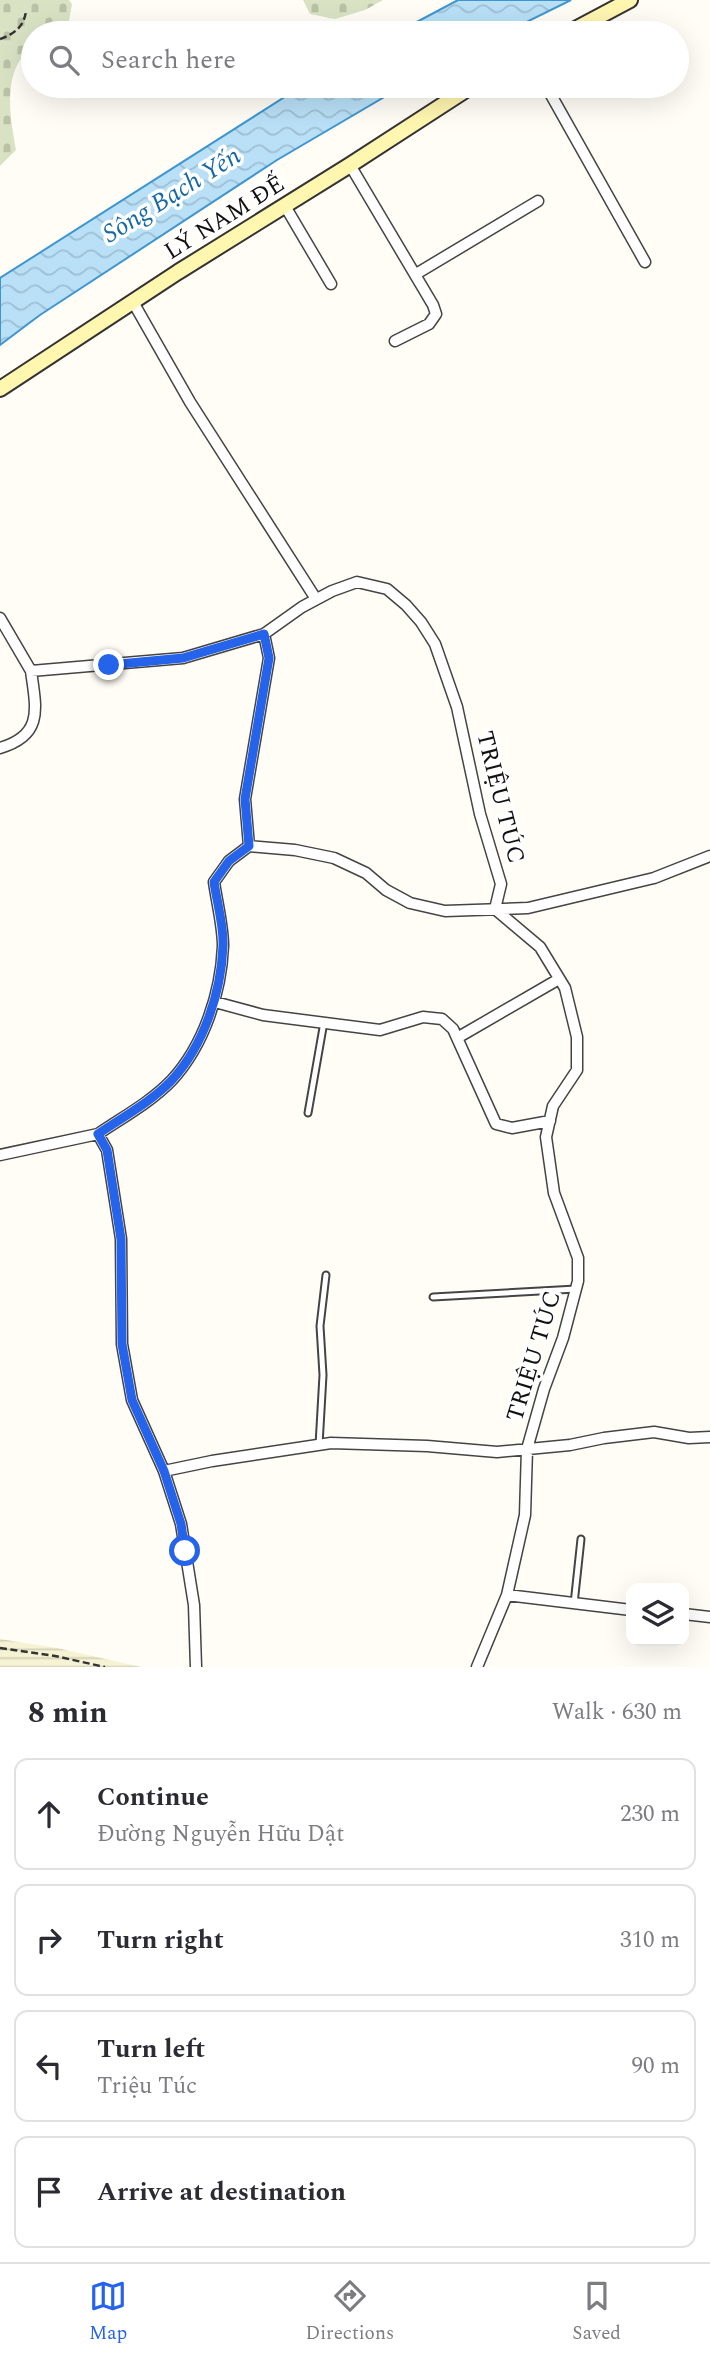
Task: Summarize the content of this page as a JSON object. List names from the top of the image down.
{
  "streets": {
    "street": ["LÝ NAM ĐẾ", "TRIỆU TÚC"]
  },
  "water": ["Sông Bạch Yến"],
  "page": {
    "search": "Search here",
    "heading": ["8 min", "Walk · 630 m"],
    "list": [
      ["Continue", "Đường Nguyễn Hữu Dật", "230 m"],
      ["Turn right", "310 m"],
      ["Turn left", "Triệu Túc", "90 m"],
      "Arrive at destination"
    ],
    "nav": ["Map", "Directions", "Saved"]
  }
}
